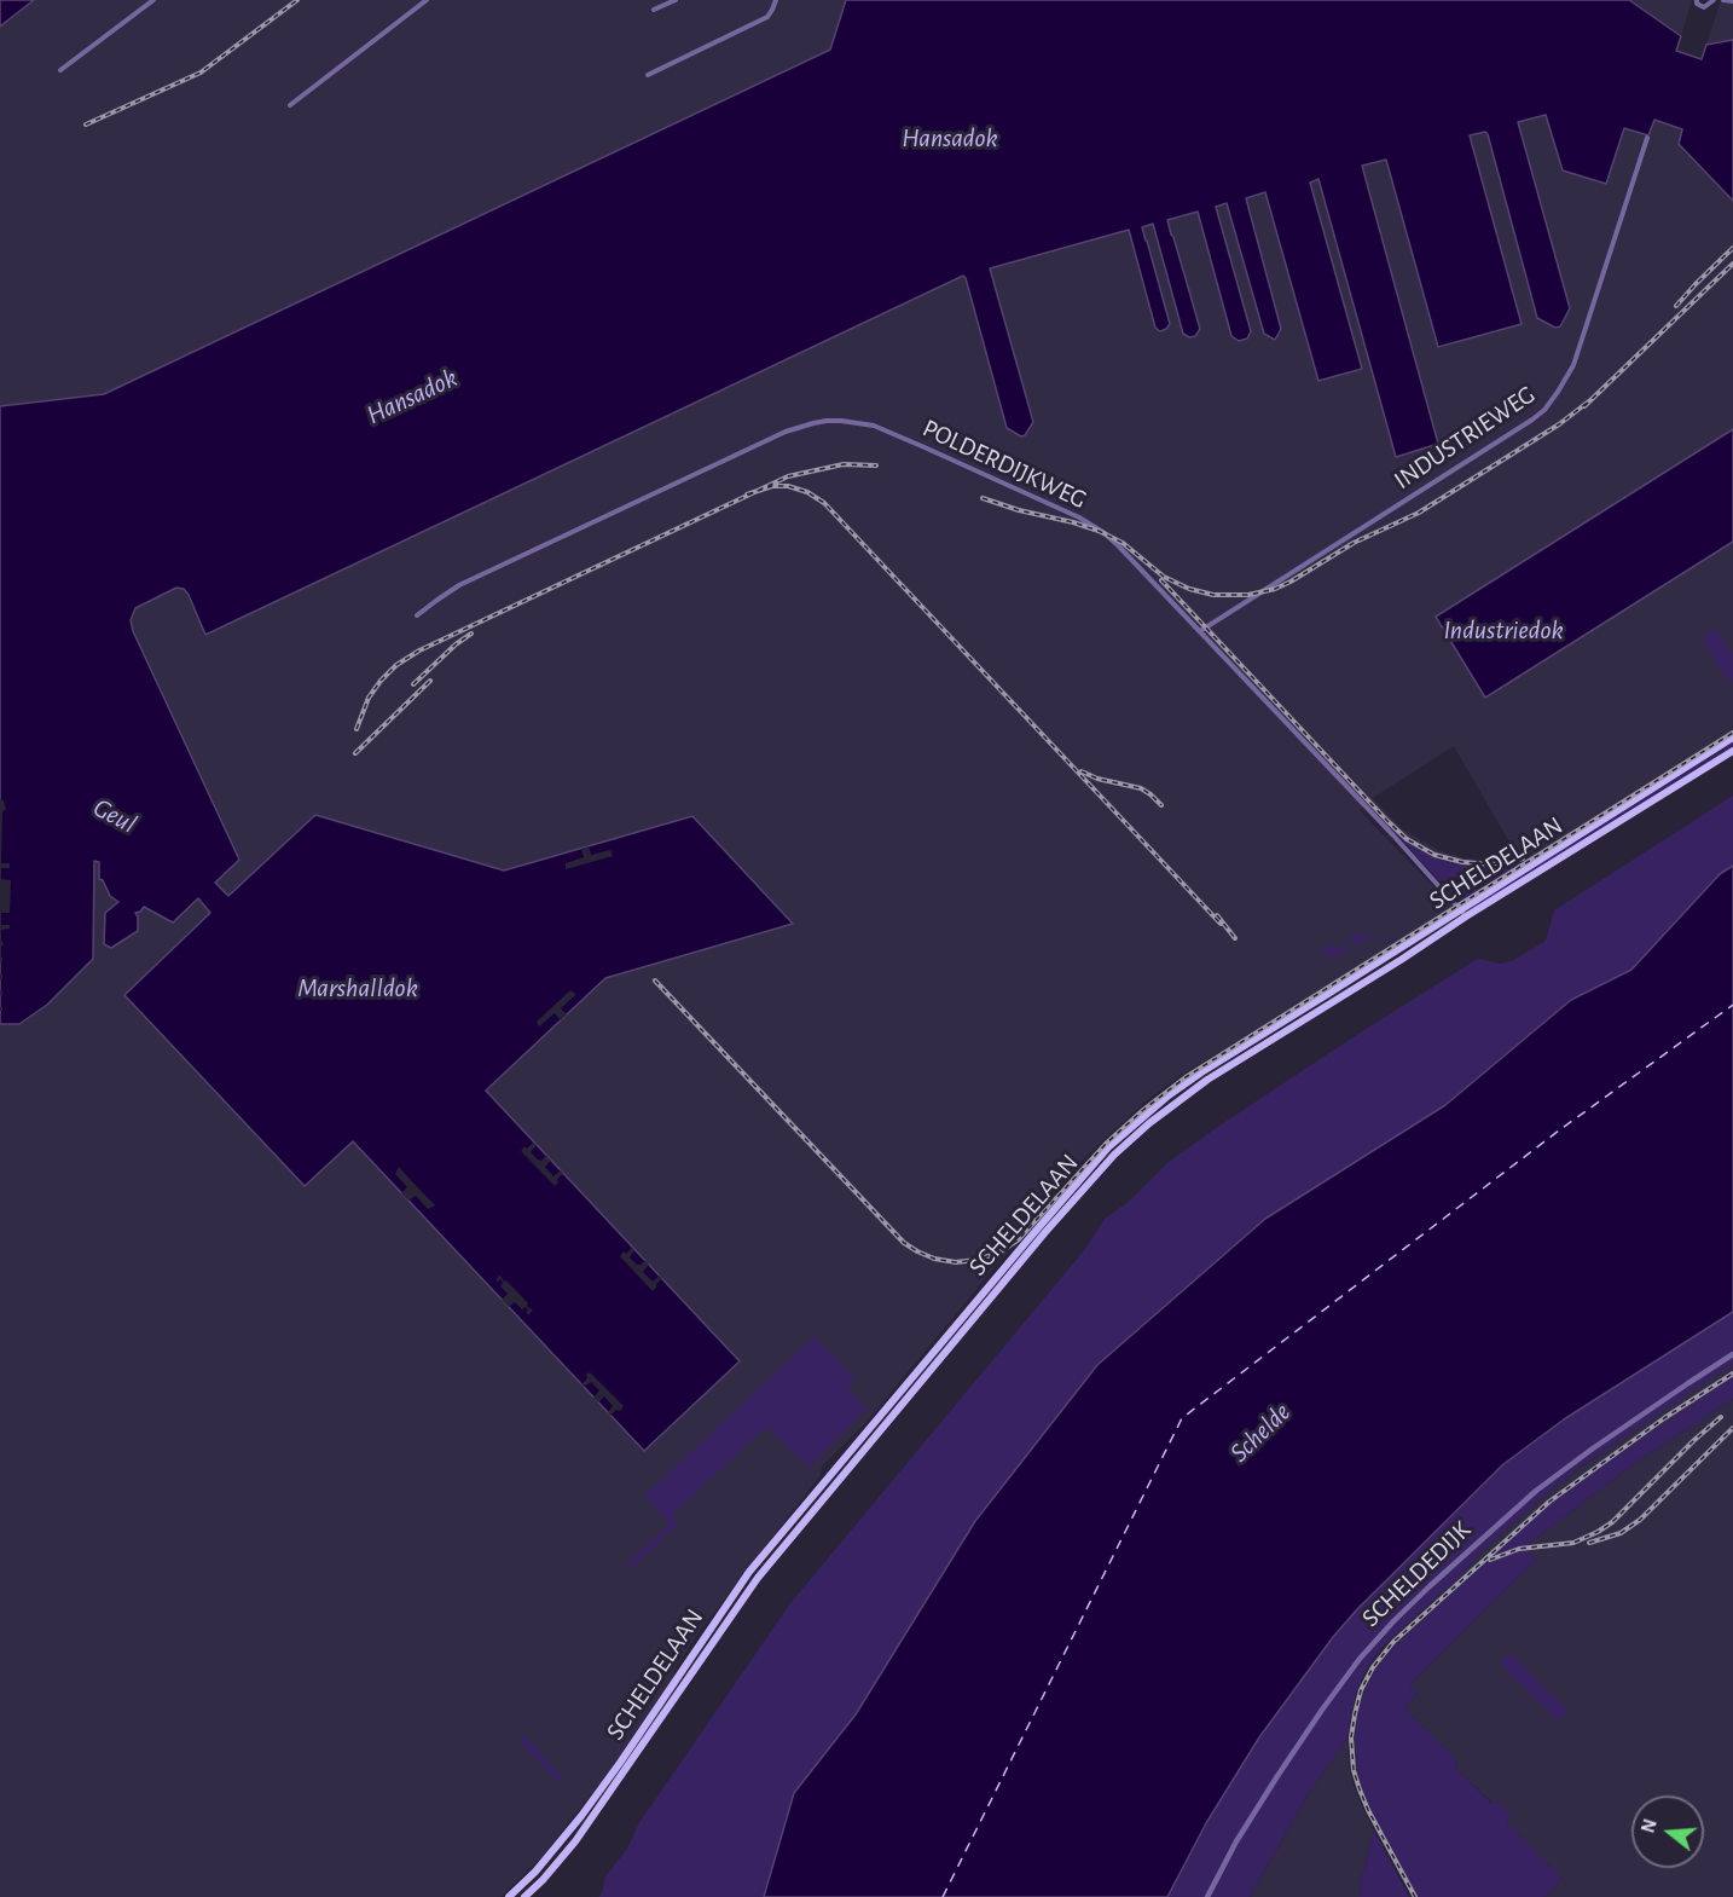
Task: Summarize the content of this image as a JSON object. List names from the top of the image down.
{
  "streets": {
    "main road": ["SCHELDELAAN"],
    "street": ["INDUSTRIEWEG", "POLDERDIJKWEG", "SCHELDEDIJK"]
  },
  "crossings": [
    ["INDUSTRIEWEG", "POLDERDIJKWEG"],
    ["POLDERDIJKWEG", "SCHELDELAAN"]
  ],
  "water": [
    "Hansadok",
    "Industriedok",
    "Geul",
    "Marshalldok",
    "Schelde"
  ],
  "north": "left"
}
